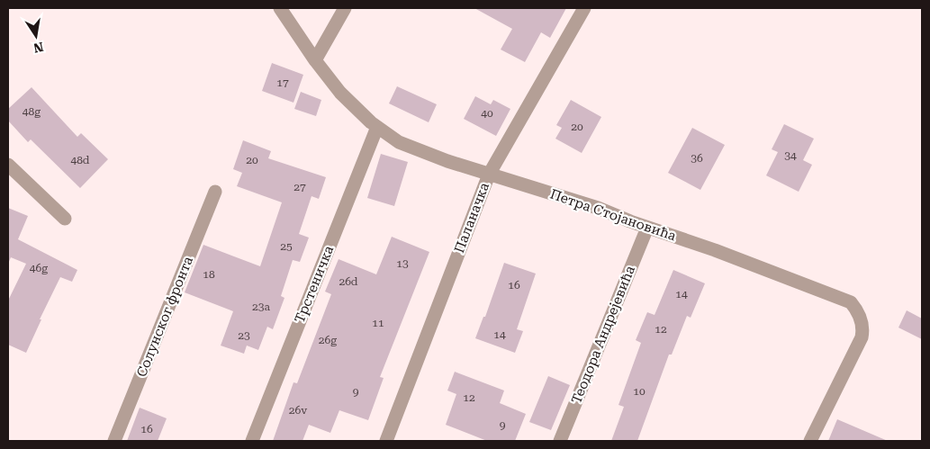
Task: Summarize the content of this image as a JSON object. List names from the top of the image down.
{
  "streets": {
    "street": [
      "Петра Стојановића",
      "Паланачка",
      "Трстеничка",
      "Солунског фронта",
      "Теодора Андрејевића"
    ]
  },
  "crossings": [
    ["Петра Стојановића", "Паланачка"],
    ["Петра Стојановића", "Трстеничка"],
    ["Петра Стојановића", "Теодора Андрејевића"]
  ],
  "house_numbers": [
    "17",
    "48g",
    "40",
    "20",
    "34",
    "36",
    "48d",
    "20",
    "27",
    "25",
    "13",
    "46g",
    "18",
    "26d",
    "16",
    "14",
    "23a",
    "11",
    "12",
    "14",
    "23",
    "26g",
    "10",
    "9",
    "12",
    "26v",
    "9",
    "16"
  ],
  "north": "bottom"
}
